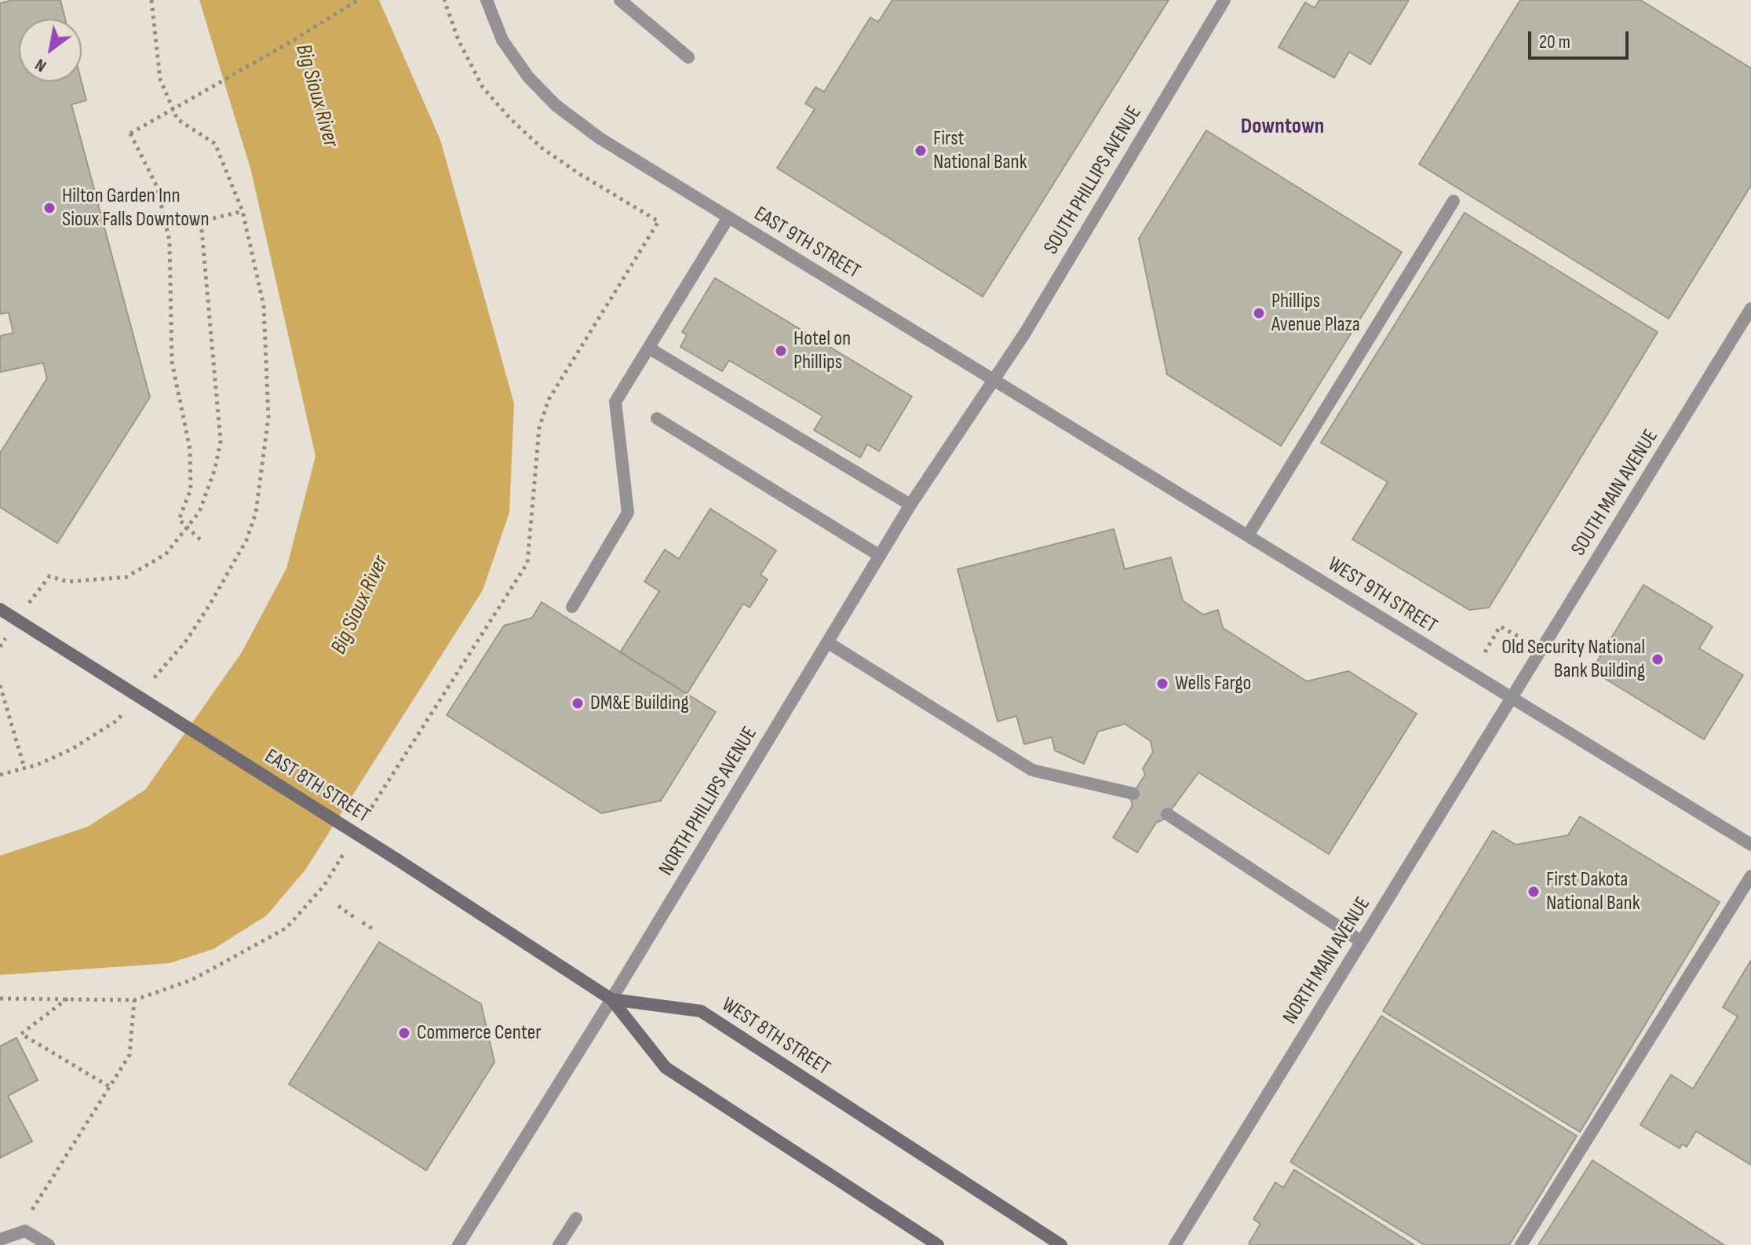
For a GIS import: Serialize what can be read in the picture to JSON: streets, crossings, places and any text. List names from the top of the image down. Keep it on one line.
{"streets":{"main road":["EAST 8TH STREET","WEST 8TH STREET"],"street":["SOUTH PHILLIPS AVENUE","EAST 9TH STREET","SOUTH MAIN AVENUE","WEST 9TH STREET","NORTH PHILLIPS AVENUE","NORTH MAIN AVENUE"]},"crossings":[["SOUTH PHILLIPS AVENUE","EAST 9TH STREET"],["SOUTH PHILLIPS AVENUE","WEST 9TH STREET"],["SOUTH PHILLIPS AVENUE","NORTH PHILLIPS AVENUE"],["EAST 9TH STREET","WEST 9TH STREET"],["EAST 9TH STREET","NORTH PHILLIPS AVENUE"],["SOUTH MAIN AVENUE","WEST 9TH STREET"],["SOUTH MAIN AVENUE","NORTH MAIN AVENUE"],["WEST 9TH STREET","NORTH PHILLIPS AVENUE"],["WEST 9TH STREET","NORTH MAIN AVENUE"],["EAST 8TH STREET","NORTH PHILLIPS AVENUE"],["EAST 8TH STREET","WEST 8TH STREET"],["NORTH PHILLIPS AVENUE","WEST 8TH STREET"]],"districts":["Downtown"],"water":["Big Sioux River"],"places":["First National Bank","Hilton Garden Inn Sioux Falls Downtown","Phillips Avenue Plaza","Hotel on Phillips","Old Security National Bank Building","Wells Fargo","DM&E Building","First Dakota National Bank","Commerce Center"],"scale_bar":"20 m","north":"bottom left"}
